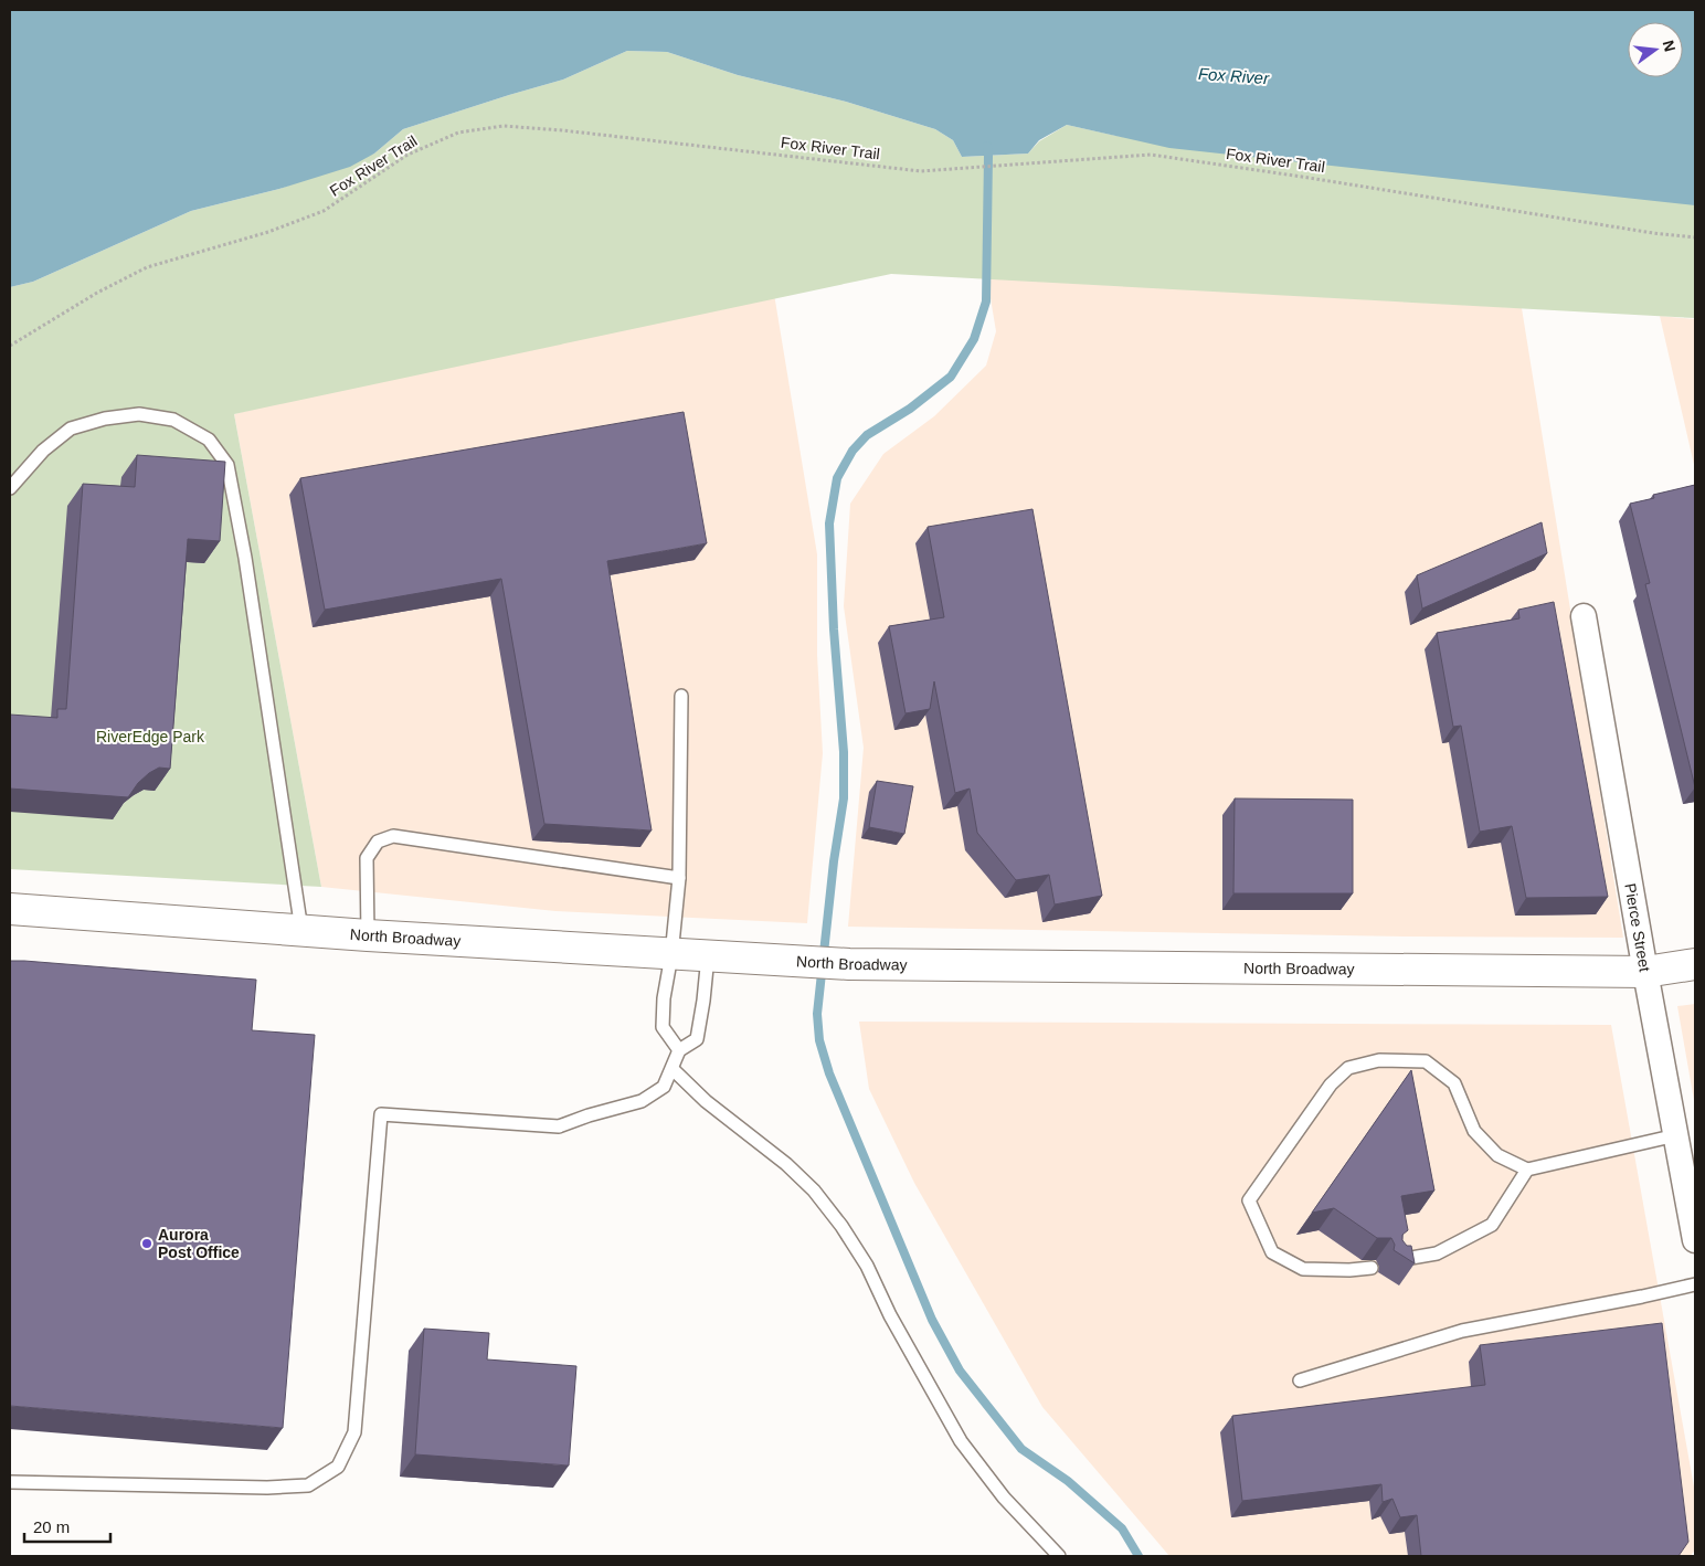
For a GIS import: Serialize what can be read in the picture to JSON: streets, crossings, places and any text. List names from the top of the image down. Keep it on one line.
{"streets":{"main road":["North Broadway"],"street":["Pierce Street"],"path":["Fox River Trail"]},"crossings":[["Pierce Street","North Broadway"]],"water":["Fox River"],"parks":["RiverEdge Park"],"places":["Aurora Post Office"],"scale_bar":"20 m","north":"right"}
